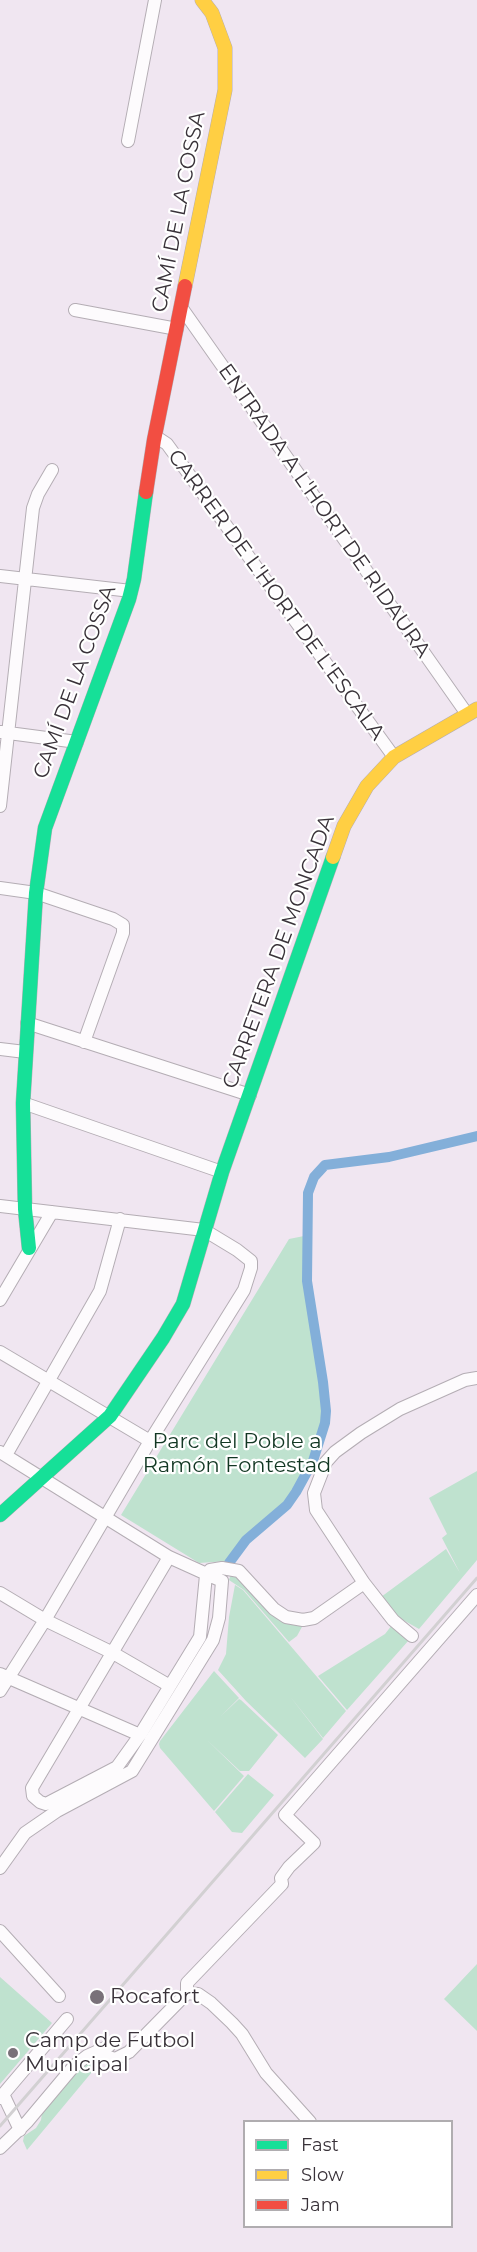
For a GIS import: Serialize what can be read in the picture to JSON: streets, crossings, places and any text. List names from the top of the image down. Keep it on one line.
{"streets":{"street":["CAMÍ DE LA COSSA","ENTRADA A L'HORT DE RIDAURA","CARRER DE L'HORT DE L'ESCALA","CARRETERA DE MONCADA"]},"crossings":[["CAMÍ DE LA COSSA","ENTRADA A L'HORT DE RIDAURA"],["CAMÍ DE LA COSSA","CARRER DE L'HORT DE L'ESCALA"],["ENTRADA A L'HORT DE RIDAURA","CARRETERA DE MONCADA"],["CARRER DE L'HORT DE L'ESCALA","CARRETERA DE MONCADA"]],"parks":["Parc del Poble a Ramón Fontestad"],"places":["Rocafort","Camp de Futbol Municipal"],"legend":["Fast","Slow","Jam"]}
